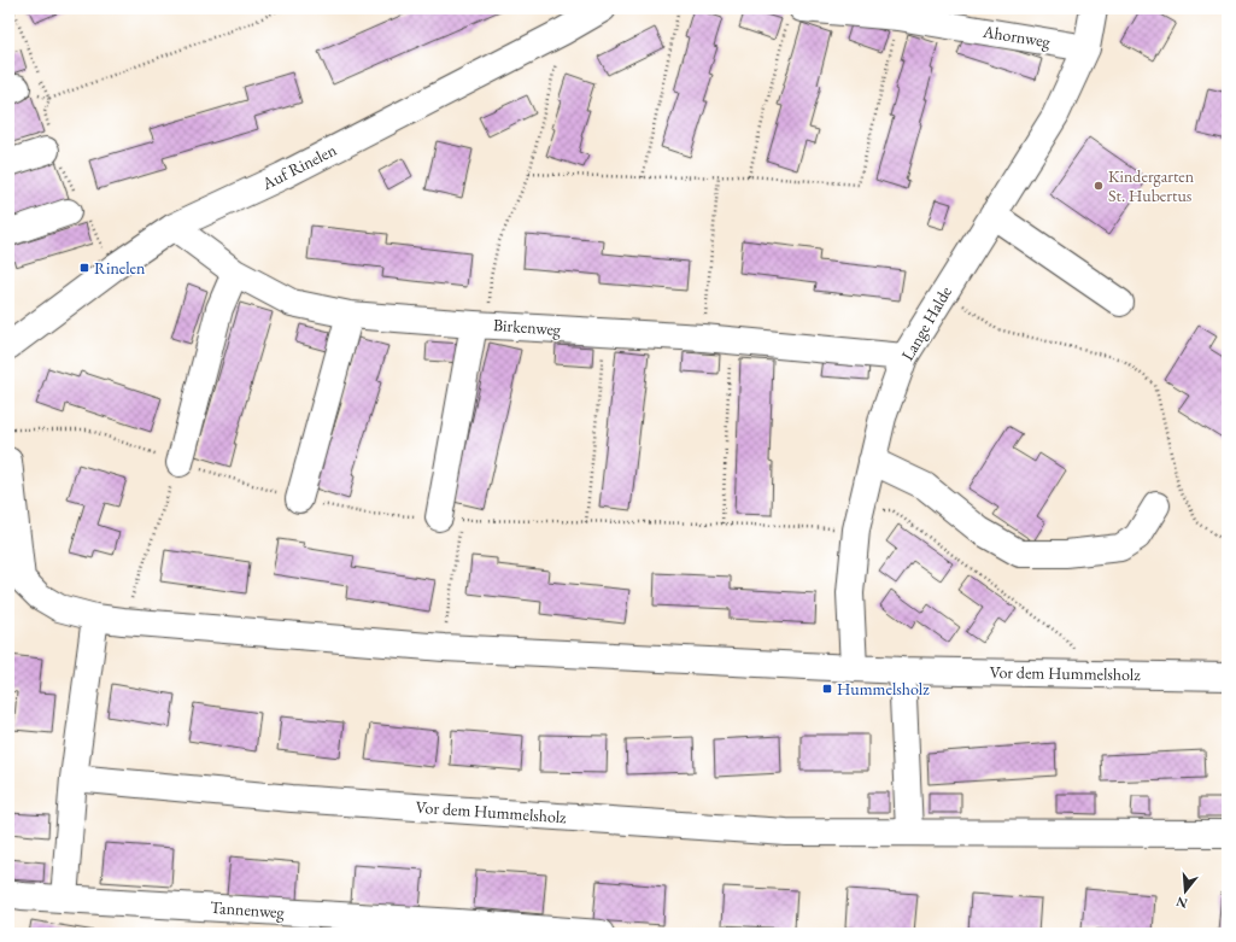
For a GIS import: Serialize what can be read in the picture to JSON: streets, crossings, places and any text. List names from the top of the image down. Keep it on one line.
{"streets":{"street":["Ahornweg","Auf Rinelen","Lange Halde","Birkenweg","Vor dem Hummelsholz","Tannenweg"]},"crossings":[["Ahornweg","Lange Halde"],["Auf Rinelen","Birkenweg"],["Lange Halde","Birkenweg"],["Lange Halde","Vor dem Hummelsholz"]],"places":{"other":["Kindergarten St. Hubertus"],"transit":["Rinelen","Hummelsholz"]},"north":"bottom"}
